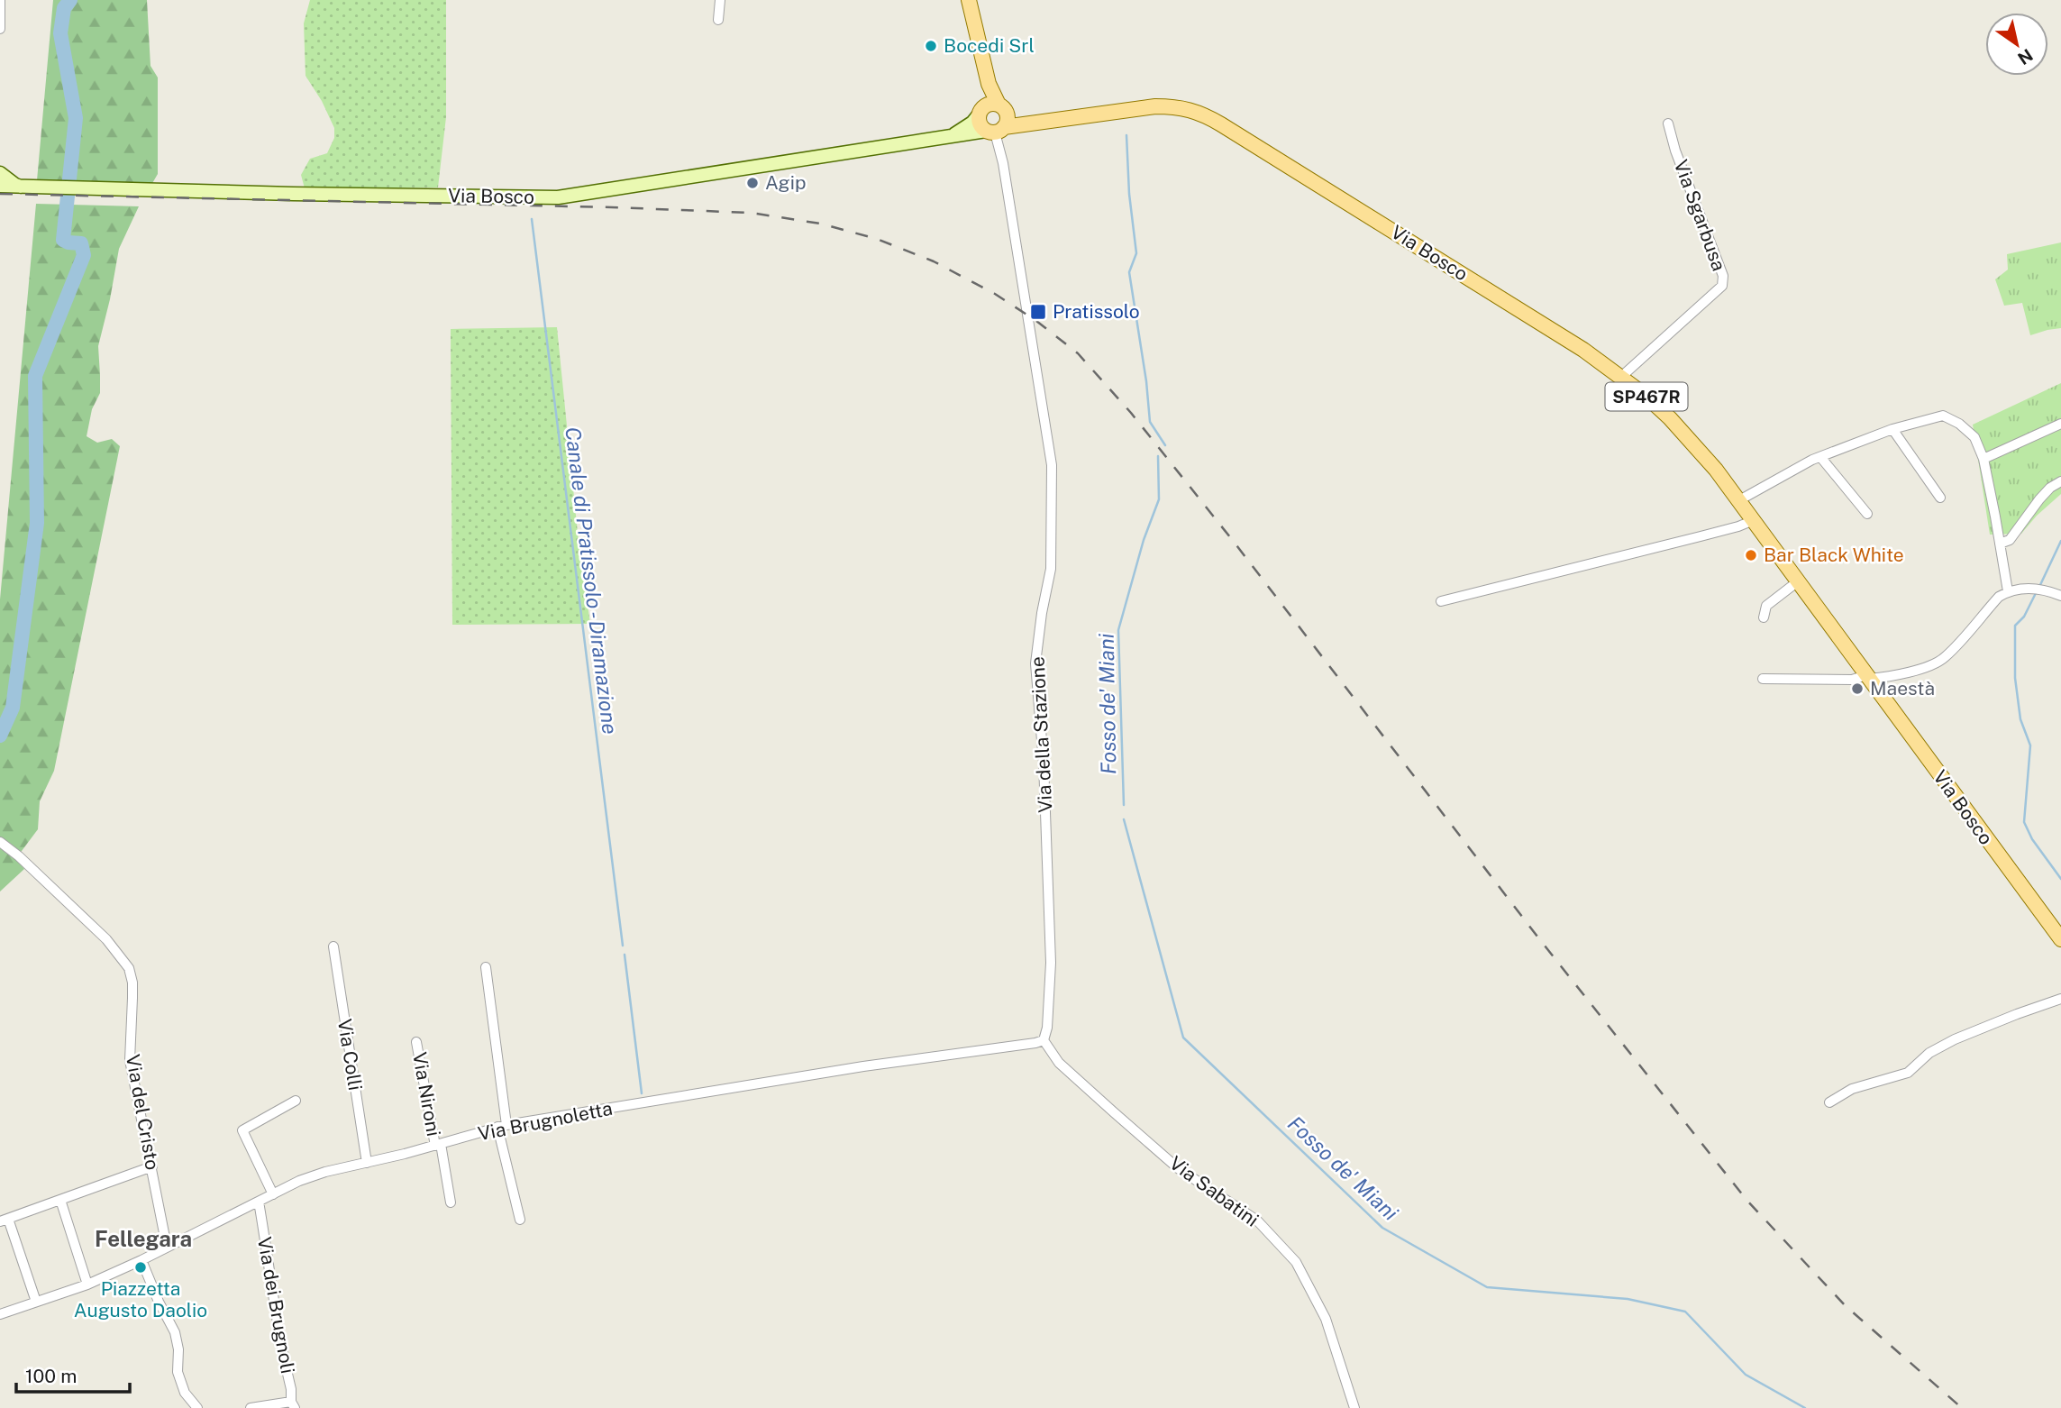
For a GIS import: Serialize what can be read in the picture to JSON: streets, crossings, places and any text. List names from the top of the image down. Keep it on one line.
{"streets":{"main road":["Via Bosco","SP467R"],"street":["Via Sgarbusa","Via della Stazione","Via Colli","Via Nironi","Via del Cristo","Via Brugnoletta","Via Sabatini","Via dei Brugnoli"]},"crossings":[["Via Bosco","Via Sgarbusa"],["Via Bosco","SP467R"],["Via Bosco","Via della Stazione"],["Via della Stazione","Via Brugnoletta"],["Via della Stazione","Via Sabatini"],["Via Colli","Via Brugnoletta"],["Via Nironi","Via Brugnoletta"],["Via del Cristo","Via Brugnoletta"],["Via Brugnoletta","Via Sabatini"],["Via Brugnoletta","Via dei Brugnoli"]],"districts":["Fellegara"],"water":["Canale di Pratissolo - Diramazione","Fosso de' Miani"],"places":{"other":["Bocedi Srl","Agip","Bar Black White","Maestà","Piazzetta Augusto Daolio"],"transit":["Pratissolo"]},"scale_bar":"100 m","north":"bottom right"}
